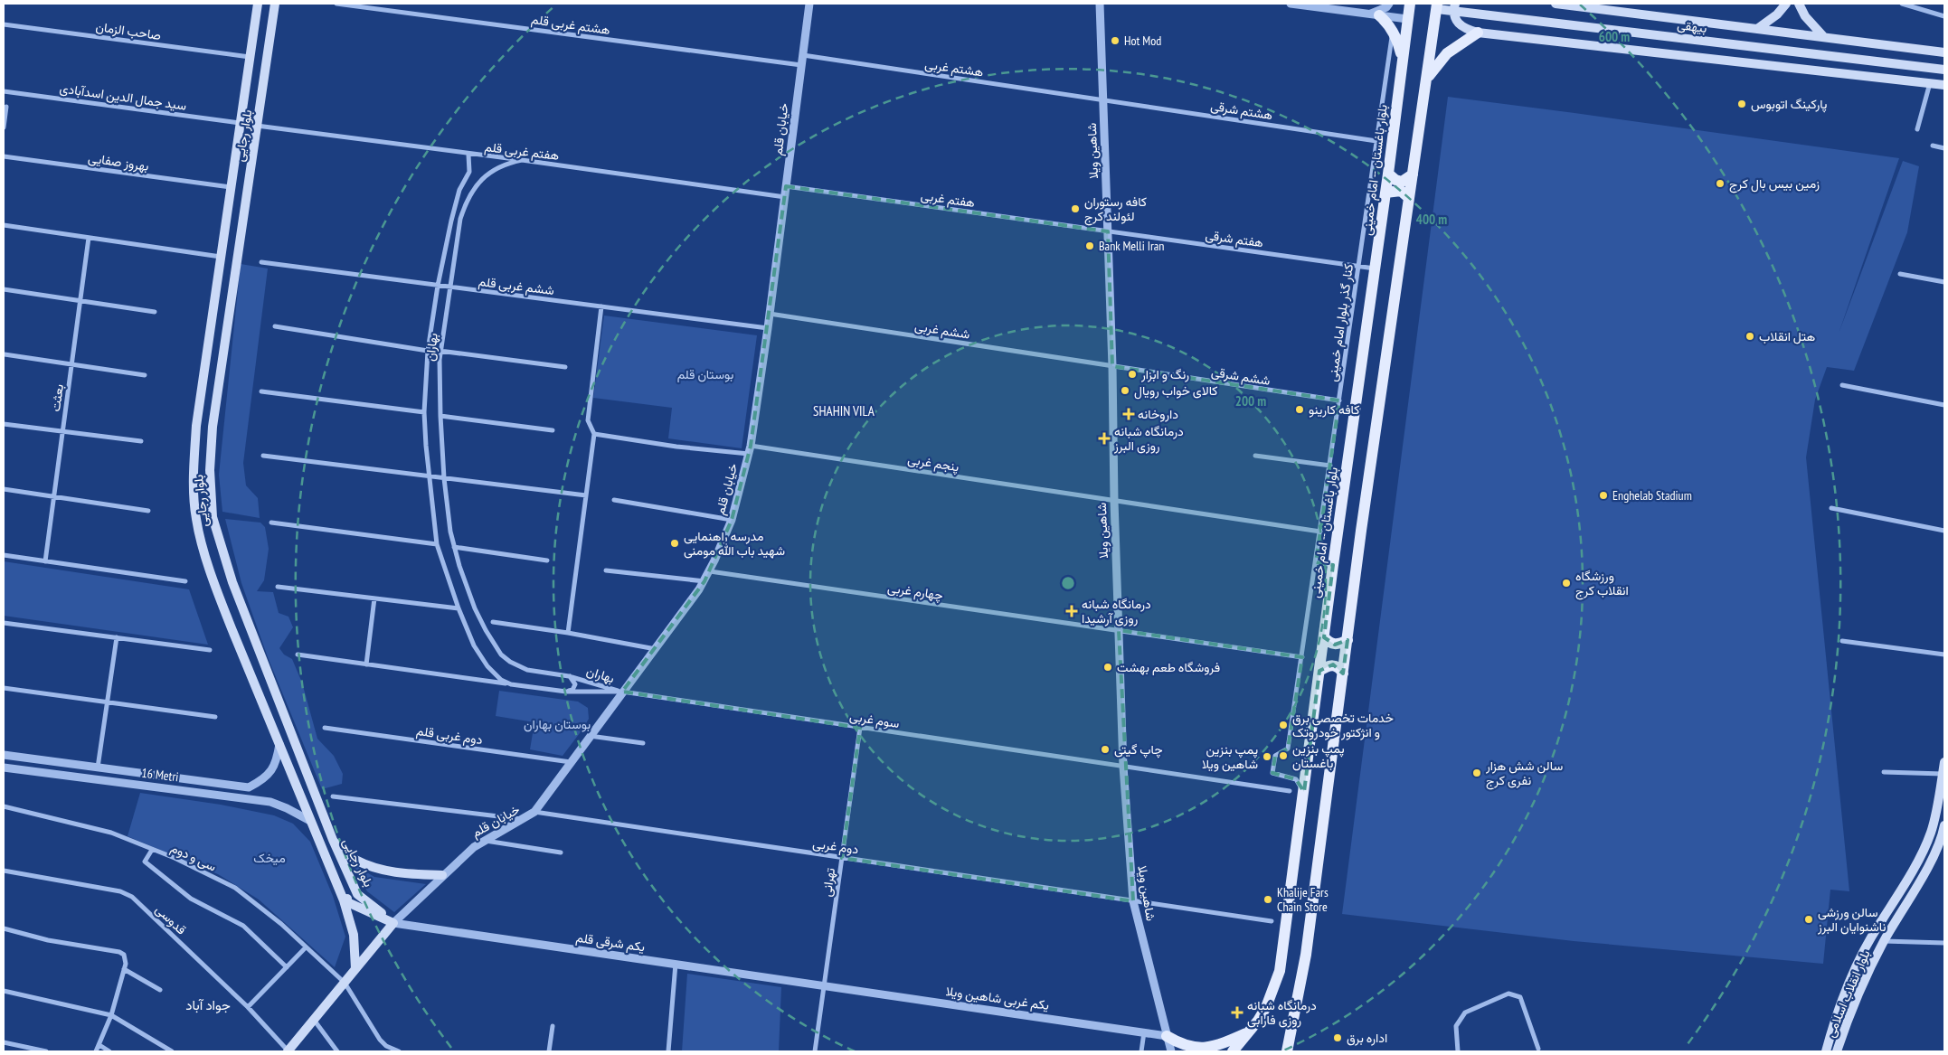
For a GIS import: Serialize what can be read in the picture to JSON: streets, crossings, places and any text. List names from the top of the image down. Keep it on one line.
{"streets":{"main road":["بیهقی","بلوار رجایی","بلوار باغستان -- امام خمینی","بلوار انقلاب اسلامی"],"street":["هشتم غربی قلم","صاحب الزمان","هشتم غربی","سید جمال الدین اسدآبادی","هشتم شرقی","خیابان قلم","هفتم غربی قلم","شاهین ویلا","بهروز صفایی","هفتم غربی","هفتم شرقی","ششم غربی قلم","کنار گذر بلوار امام خمینی","ششم غربی","بهاران","ششم شرقی","بعثت","پنجم غربی","چهارم غربی","سوم غربی","دوم غربی قلم","16 Metri","دوم غربی","سی و دوم","تهرانی","قدوسی","یکم شرقی قلم","یکم غربی شاهین ویلا"]},"crossings":[["هشتم غربی قلم","خیابان قلم"],["صاحب الزمان","بلوار رجایی"],["هشتم غربی","هشتم شرقی"],["هشتم غربی","خیابان قلم"],["هشتم غربی","شاهین ویلا"],["سید جمال الدین اسدآبادی","بلوار رجایی"],["هشتم شرقی","شاهین ویلا"],["هشتم شرقی","کنار گذر بلوار امام خمینی"],["خیابان قلم","بلوار رجایی"],["خیابان قلم","هفتم غربی قلم"],["خیابان قلم","هفتم غربی"],["خیابان قلم","ششم غربی قلم"],["خیابان قلم","ششم غربی"],["خیابان قلم","بهاران"],["خیابان قلم","پنجم غربی"],["خیابان قلم","چهارم غربی"],["خیابان قلم","سوم غربی"],["خیابان قلم","دوم غربی قلم"],["خیابان قلم","دوم غربی"],["خیابان قلم","یکم شرقی قلم"],["بلوار رجایی","هفتم غربی قلم"],["بلوار رجایی","بهروز صفایی"],["بلوار رجایی","16 Metri"],["بلوار رجایی","یکم شرقی قلم"],["هفتم غربی قلم","بهاران"],["شاهین ویلا","هفتم غربی"],["شاهین ویلا","هفتم شرقی"],["شاهین ویلا","ششم غربی"],["شاهین ویلا","ششم شرقی"],["شاهین ویلا","پنجم غربی"],["شاهین ویلا","چهارم غربی"],["شاهین ویلا","سوم غربی"],["شاهین ویلا","دوم غربی"],["شاهین ویلا","یکم غربی شاهین ویلا"],["بلوار باغستان -- امام خمینی","هفتم شرقی"],["بلوار باغستان -- امام خمینی","کنار گذر بلوار امام خمینی"],["هفتم غربی","هفتم شرقی"],["هفتم شرقی","کنار گذر بلوار امام خمینی"],["ششم غربی قلم","بهاران"],["کنار گذر بلوار امام خمینی","ششم شرقی"],["کنار گذر بلوار امام خمینی","پنجم غربی"],["کنار گذر بلوار امام خمینی","چهارم غربی"],["ششم غربی","ششم شرقی"],["بهاران","سوم غربی"],["سوم غربی","تهرانی"],["دوم غربی","تهرانی"],["تهرانی","یکم شرقی قلم"],["تهرانی","یکم غربی شاهین ویلا"],["یکم شرقی قلم","یکم غربی شاهین ویلا"]],"districts":["SHAHIN VILA","جواد آباد"],"parks":["بوستان قلم","بوستان بهاران","میخک"],"places":{"other":["Hot Mod","پارکینگ اتوبوس","زمین بیس بال کرج","کافه رستوران لئولند کرج","Bank Melli Iran","هتل انقلاب","رنگ و ابزار","کالای خواب رویال","کافه کارینو","Enghelab Stadium","مدرسه راهنمایی شهید باب الله مومنی","ورزشگاه انقلاب کرج","فروشگاه طعم بهشت","خدمات تخصصی برق و انژکتور خودروتک","چاپ گیتی","پمپ بنزین باغستان","پمپ بنزین شاهین ویلا","سالن شش هزار نفری کرج","Khalije Fars Chain Store","سالن ورزشی ناشنوایان البرز","اداره برق"],"health":["داروخانه","درمانگاه شبانه روزی البرز","درمانگاه شبانه روزی آرشیدا","درمانگاه شبانه روزی فارابی"]},"rings":["600 m","400 m","200 m"]}
